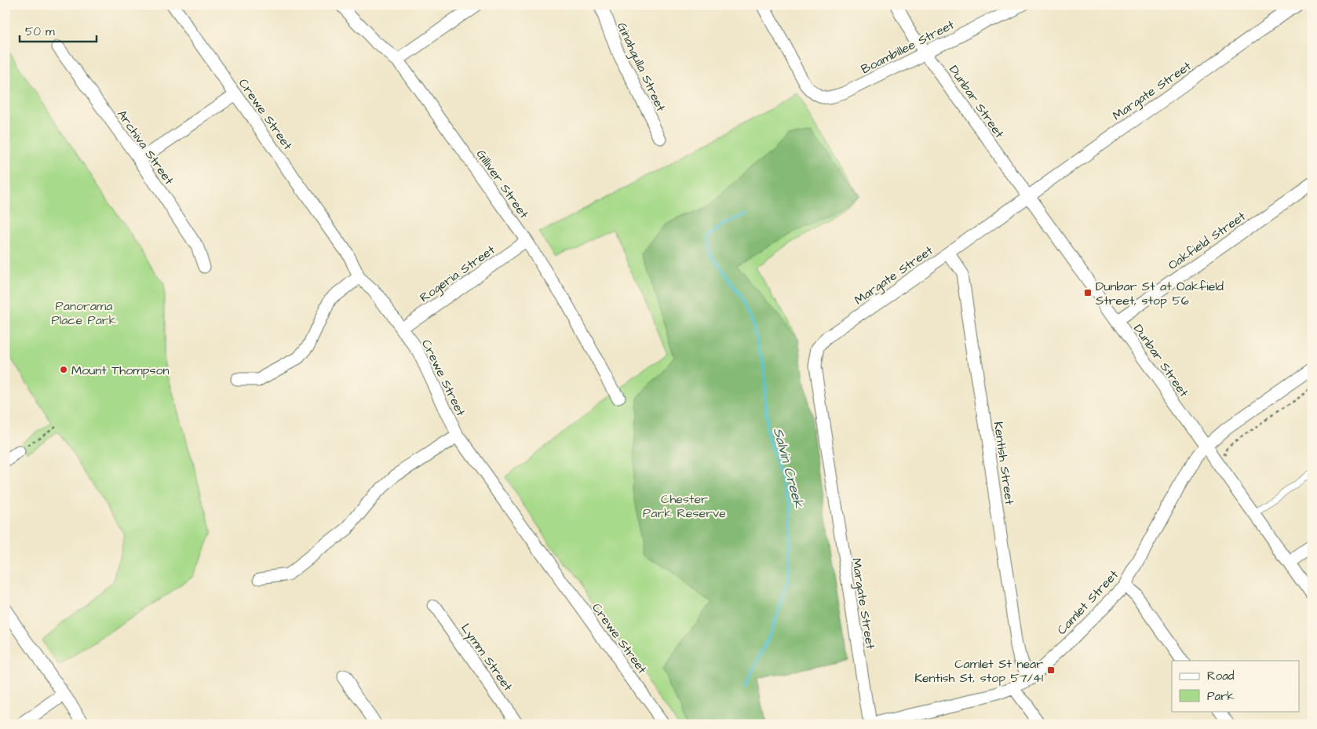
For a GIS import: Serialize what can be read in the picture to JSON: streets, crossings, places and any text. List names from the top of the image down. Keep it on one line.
{"streets":{"street":["Boambillee Street","Ginahgulla Street","Margate Street","Dunbar Street","Crewe Street","Archiva Street","Gilliver Street","Oakfield Street","Rogeria Street","Kentish Street","Camlet Street","Lymm Street"]},"crossings":[["Boambillee Street","Dunbar Street"],["Margate Street","Dunbar Street"],["Margate Street","Kentish Street"],["Margate Street","Camlet Street"],["Dunbar Street","Oakfield Street"],["Dunbar Street","Camlet Street"],["Crewe Street","Rogeria Street"],["Gilliver Street","Rogeria Street"],["Kentish Street","Camlet Street"]],"water":["Salvin Creek"],"parks":["Panorama Place Park","Chester Park Reserve"],"places":{"transit":["Dunbar St at Oakfield Street, stop 56","Camlet St near Kentish St, stop 57/41"],"other":["Mount Thompson"]},"legend":["Road","Park"],"scale_bar":"50 m"}
